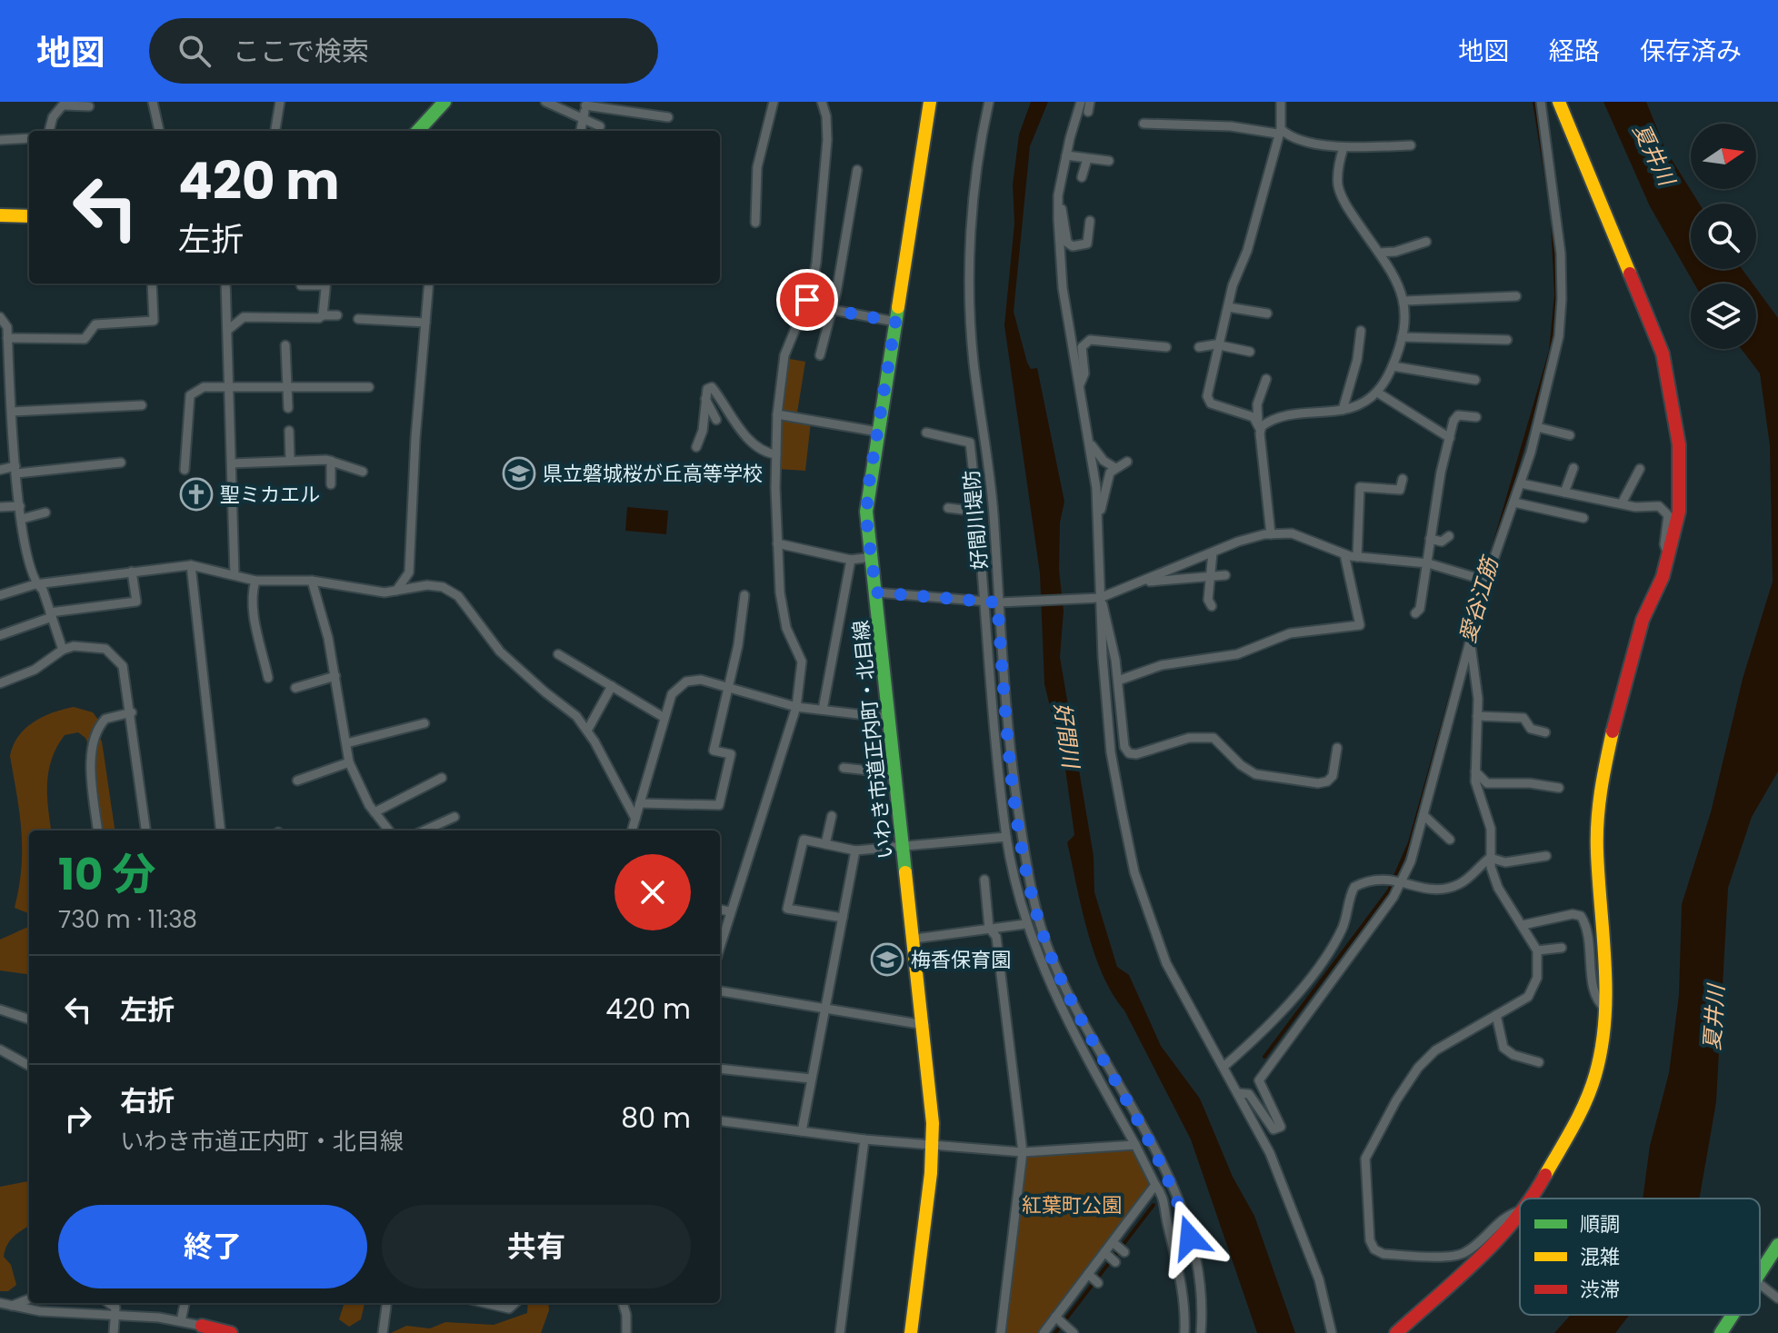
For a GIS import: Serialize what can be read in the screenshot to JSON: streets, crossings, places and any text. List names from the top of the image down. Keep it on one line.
{"streets":{"main road":["いわき市道正内町・北目線"],"street":["好間川堤防"]},"water":["夏井川","愛谷江筋","好間川"],"parks":["紅葉町公園"],"places":{"school or university":["県立磐城桜が丘高等学校","梅香保育園"],"church":["聖ミカエル"]},"legend":["順調","混雑","渋滞"],"north":"right","page":{"header":"地図","search":"ここで検索","nav":["地図","経路","保存済み"],"turn":["420 m","左折"],"heading":["10 分","730 m · 11:38"],"list":[{"name":"左折","value":"420 m"},{"name":"右折","note":"いわき市道正内町・北目線","value":"80 m"}],"buttons":["終了","共有"]}}
